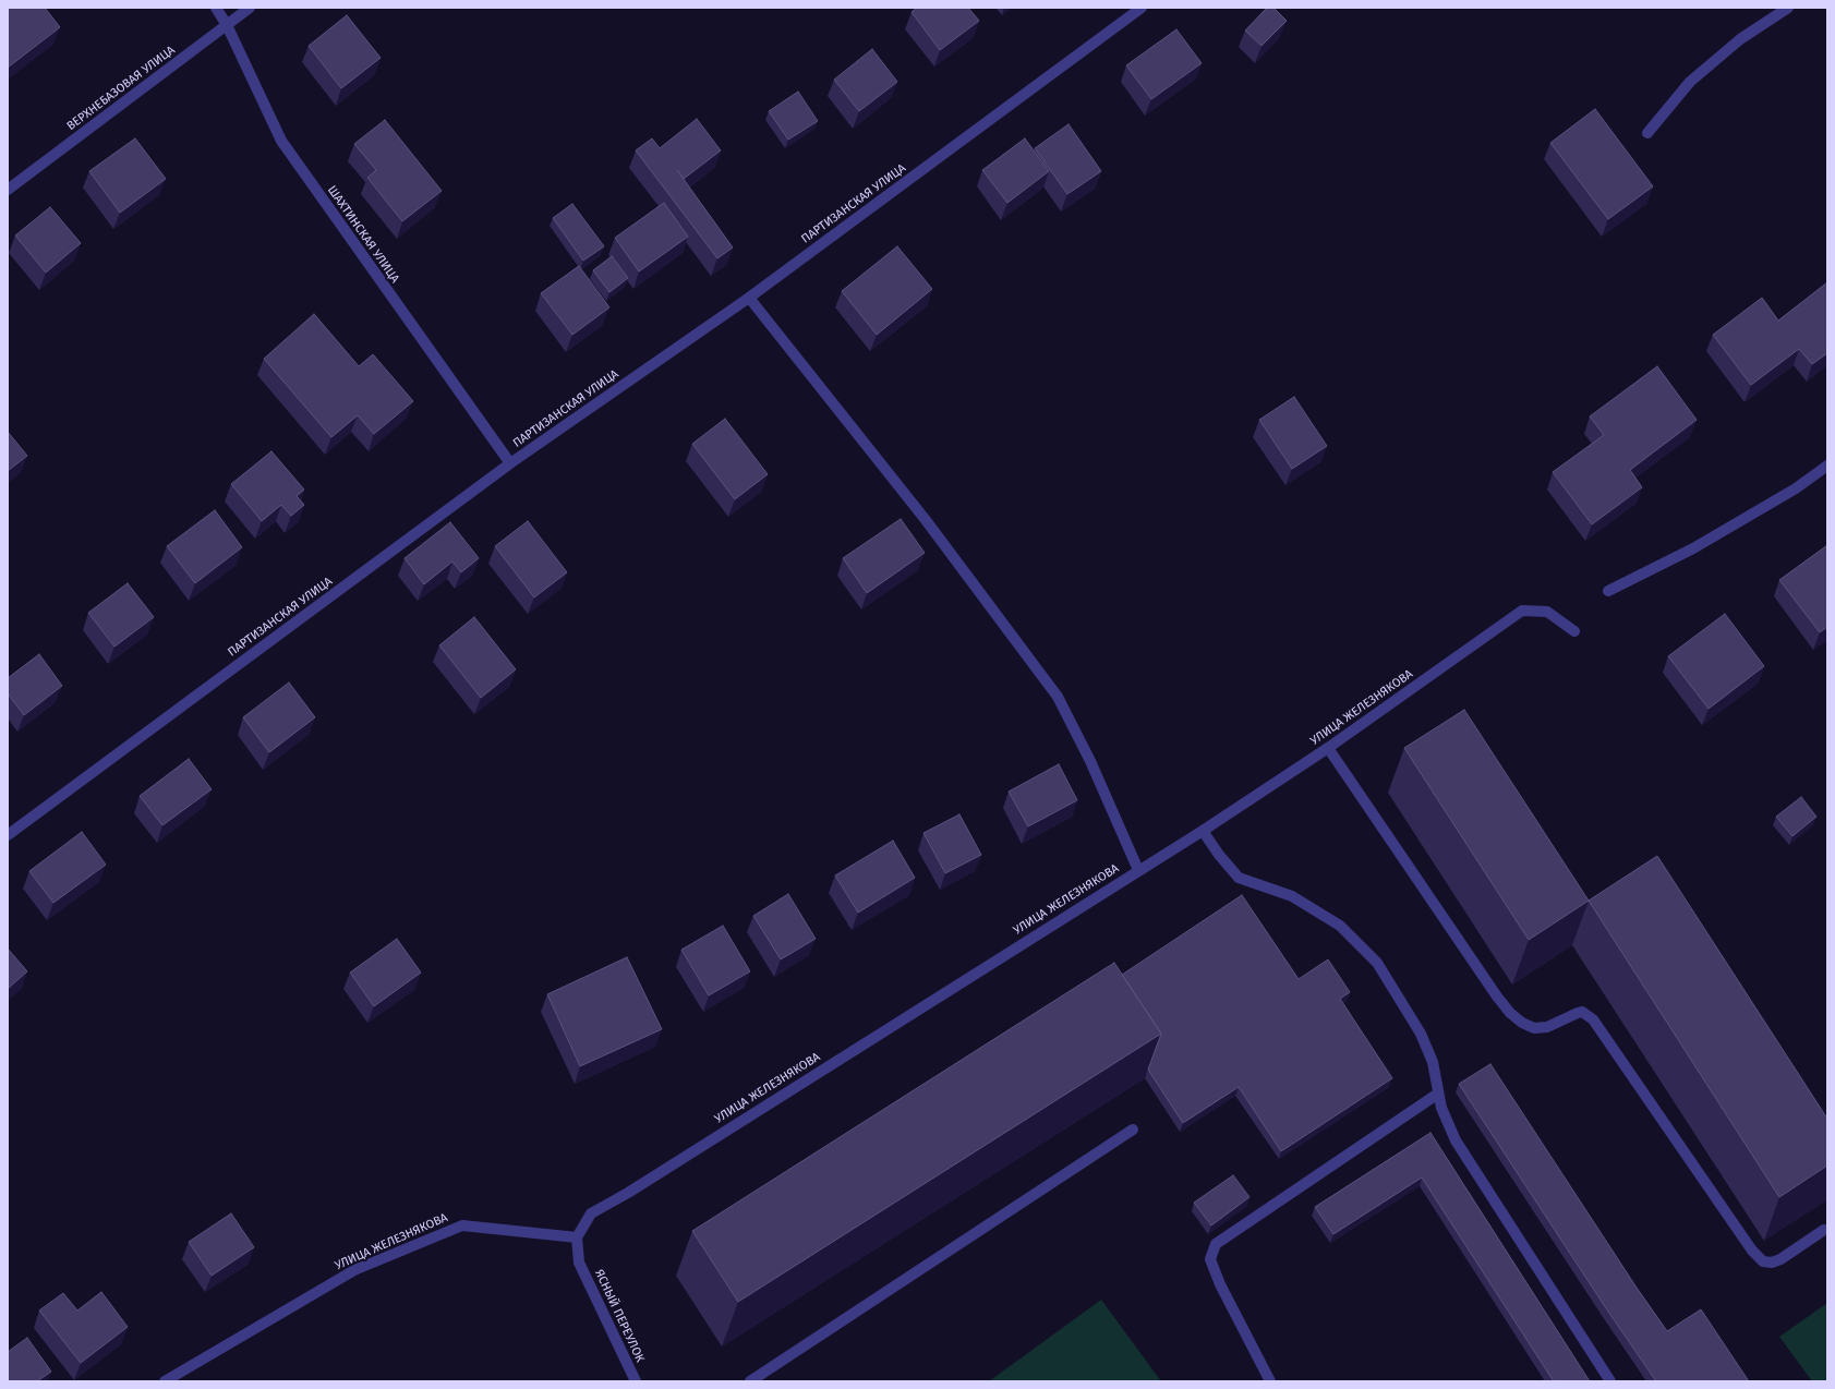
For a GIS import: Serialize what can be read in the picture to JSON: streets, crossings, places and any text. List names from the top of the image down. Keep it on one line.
{"streets":{"street":["ВЕРХНЕБАЗОВАЯ УЛИЦА","ПАРТИЗАНСКАЯ УЛИЦА","ШАХТИНСКАЯ УЛИЦА","УЛИЦА ЖЕЛЕЗНЯКОВА","ЯСНЫЙ ПЕРЕУЛОК"]},"crossings":[["ВЕРХНЕБАЗОВАЯ УЛИЦА","ШАХТИНСКАЯ УЛИЦА"],["ПАРТИЗАНСКАЯ УЛИЦА","ШАХТИНСКАЯ УЛИЦА"],["УЛИЦА ЖЕЛЕЗНЯКОВА","ЯСНЫЙ ПЕРЕУЛОК"]]}
